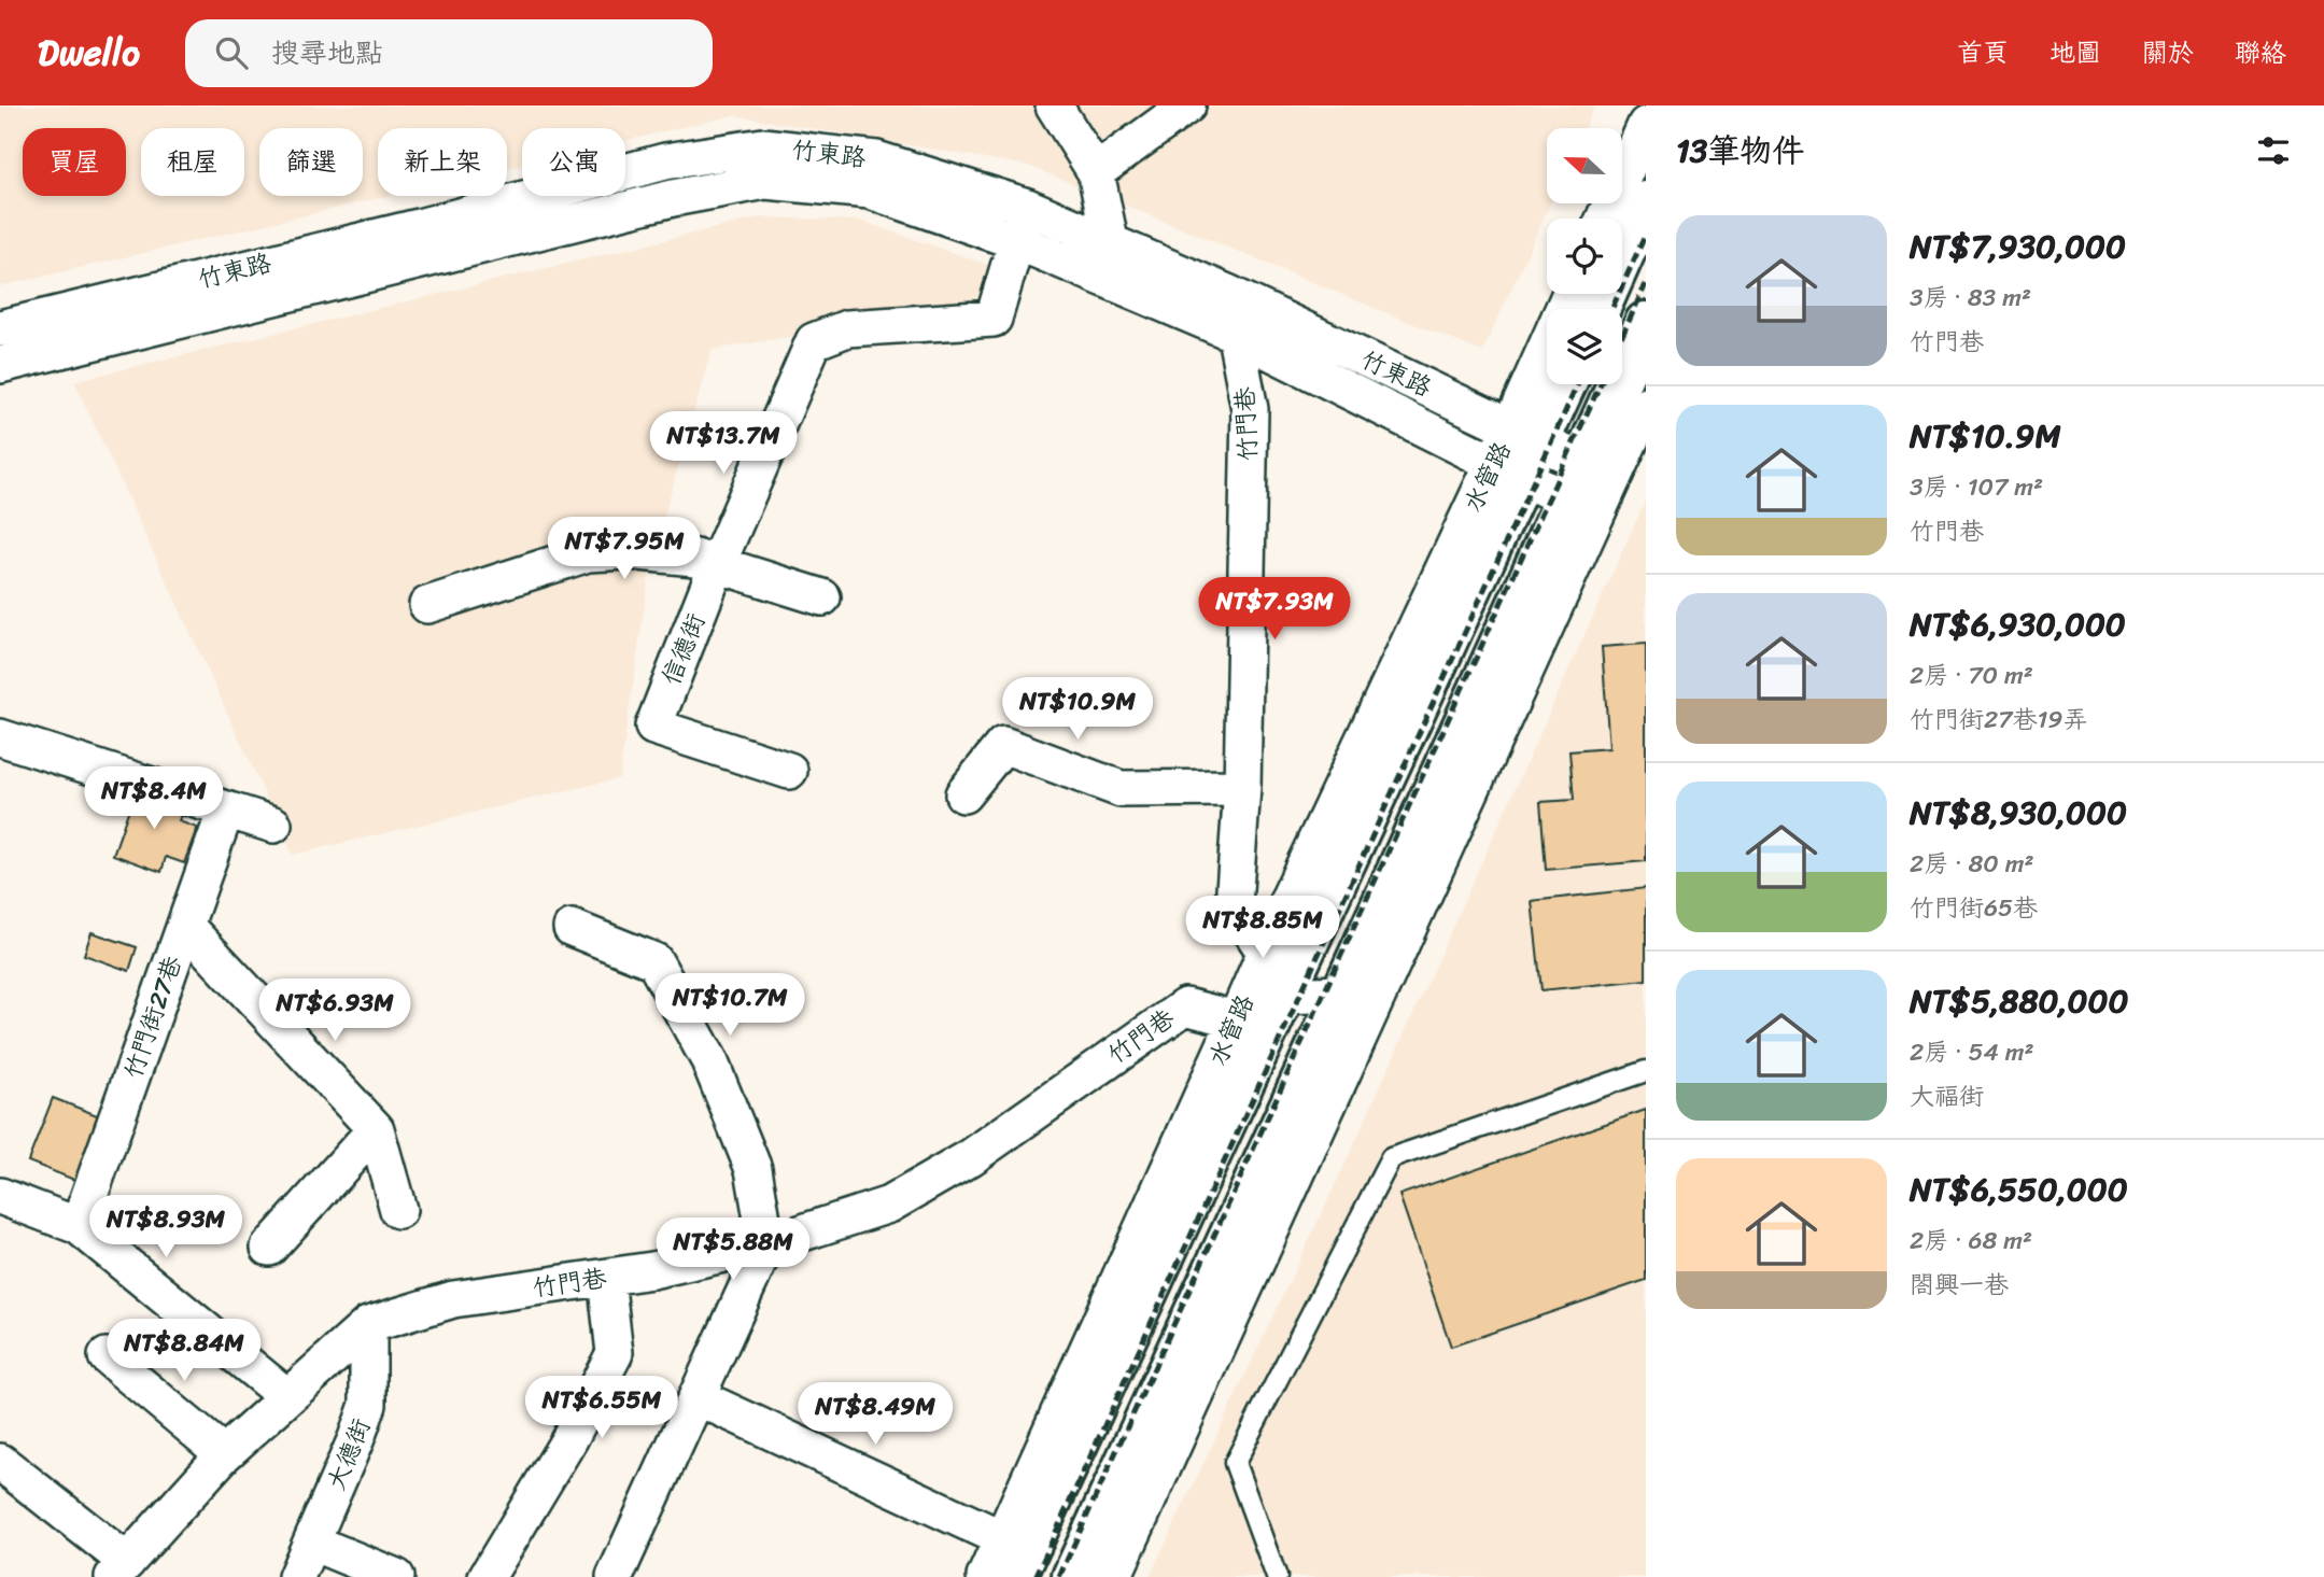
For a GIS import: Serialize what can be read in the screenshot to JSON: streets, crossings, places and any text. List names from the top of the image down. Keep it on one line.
{"streets":{"street":["竹東路","竹門巷","水管路","信德街","竹門街27巷","大德街"]},"crossings":[["竹東路","竹門巷"],["竹東路","水管路"],["竹東路","信德街"],["竹門巷","水管路"],["竹門巷","大德街"]],"north":"left","page":{"header":"Dwello","search":"搜尋地點","nav":["首頁","地圖","關於","聯絡"],"heading":"13筆物件","chip":["買屋","租屋","篩選","新上架","公寓"],"list":[{"name":"NT$7,930,000","note":"3房 · 83 m² · 竹門巷"},{"name":"NT$10.9M","note":"3房 · 107 m² · 竹門巷"},{"name":"NT$6,930,000","note":"2房 · 70 m² · 竹門街27巷19弄"},{"name":"NT$8,930,000","note":"2房 · 80 m² · 竹門街65巷"},{"name":"NT$5,880,000","note":"2房 · 54 m² · 大福街"},{"name":"NT$6,550,000","note":"2房 · 68 m² · 閤興一巷"}],"price":["NT$13.7M","NT$7.95M","NT$7.93M","NT$10.9M","NT$8.4M","NT$8.85M","NT$10.7M","NT$6.93M","NT$8.93M","NT$5.88M","NT$8.84M","NT$6.55M","NT$8.49M"]}}
